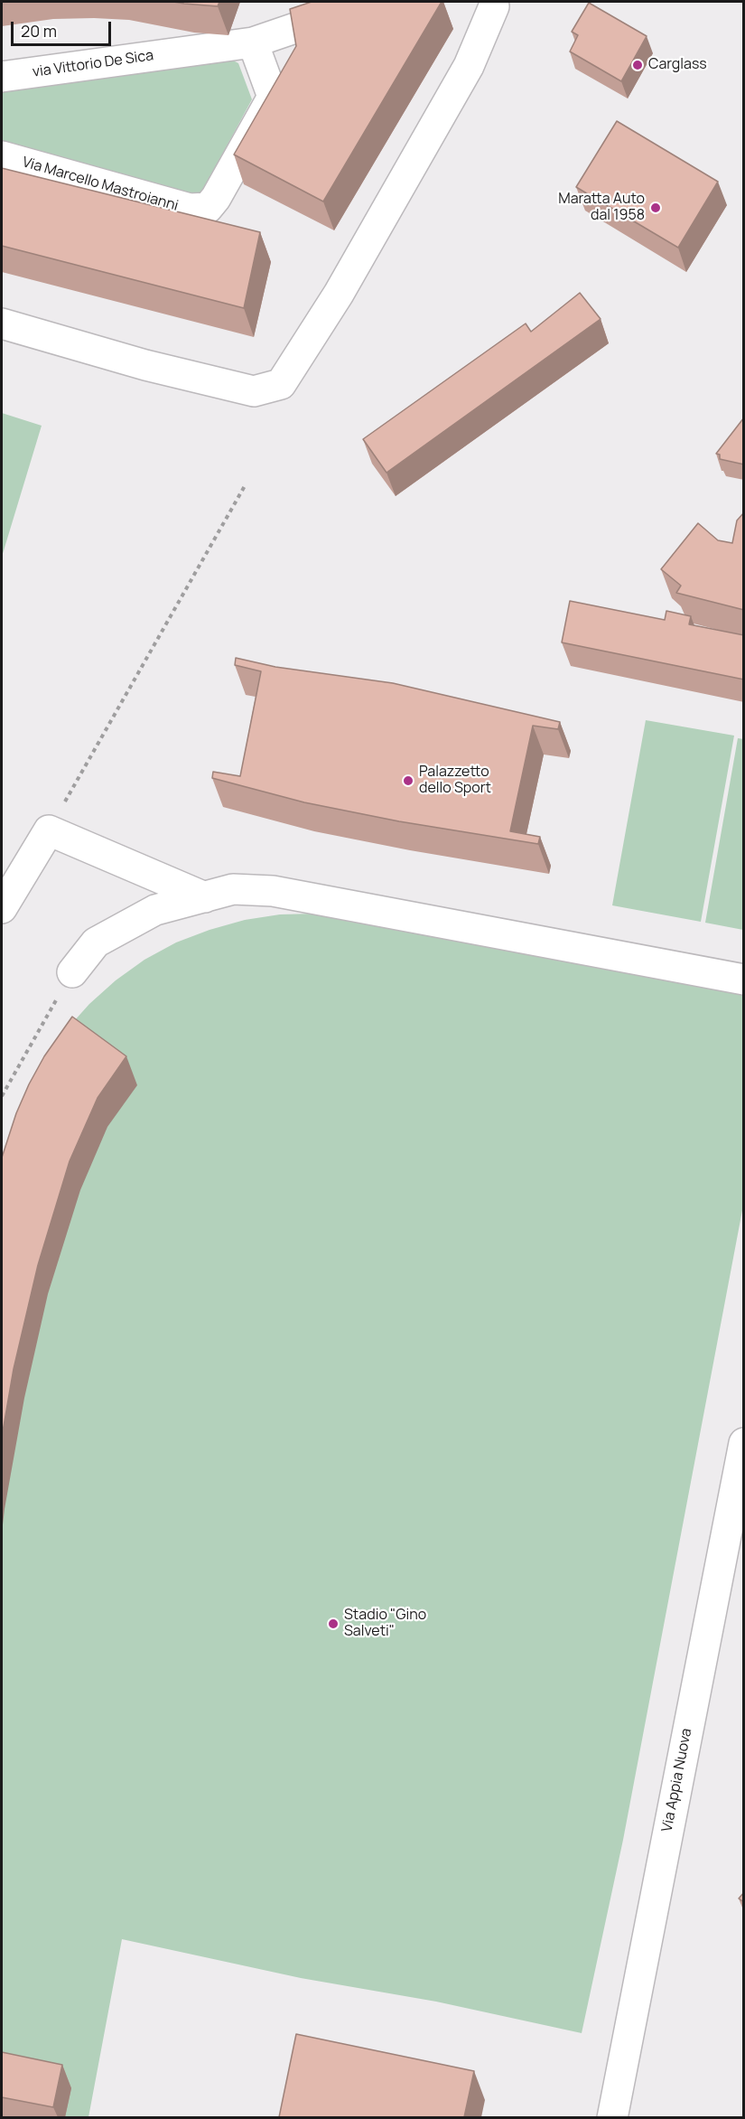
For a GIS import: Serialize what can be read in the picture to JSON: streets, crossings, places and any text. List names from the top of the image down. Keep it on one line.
{"streets":{"street":["via Vittorio De Sica","Via Marcello Mastroianni","Via Appia Nuova"]},"crossings":[["via Vittorio De Sica","Via Marcello Mastroianni"]],"places":["Carglass","Maratta Auto dal 1958","Palazzetto dello Sport","Stadio \"Gino Salveti\""],"scale_bar":"20 m"}
